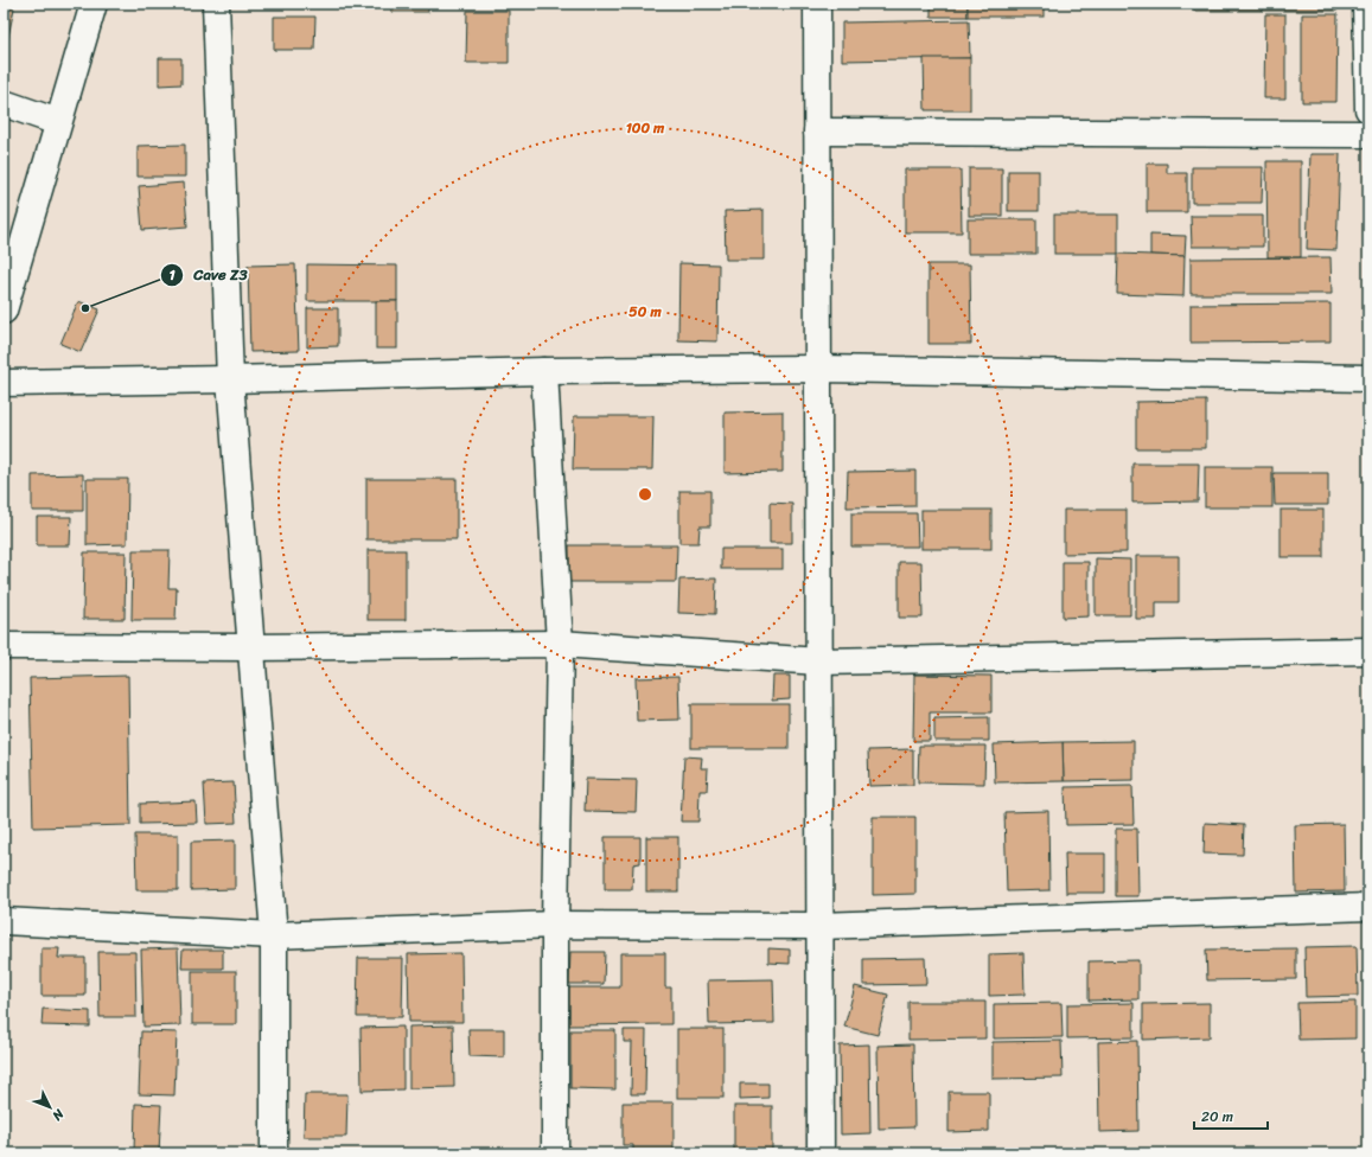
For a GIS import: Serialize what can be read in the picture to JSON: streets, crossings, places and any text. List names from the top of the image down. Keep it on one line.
{"places":["Cave Z3"],"scale_bar":"20 m","north":"bottom right","rings":["100 m","50 m"]}
